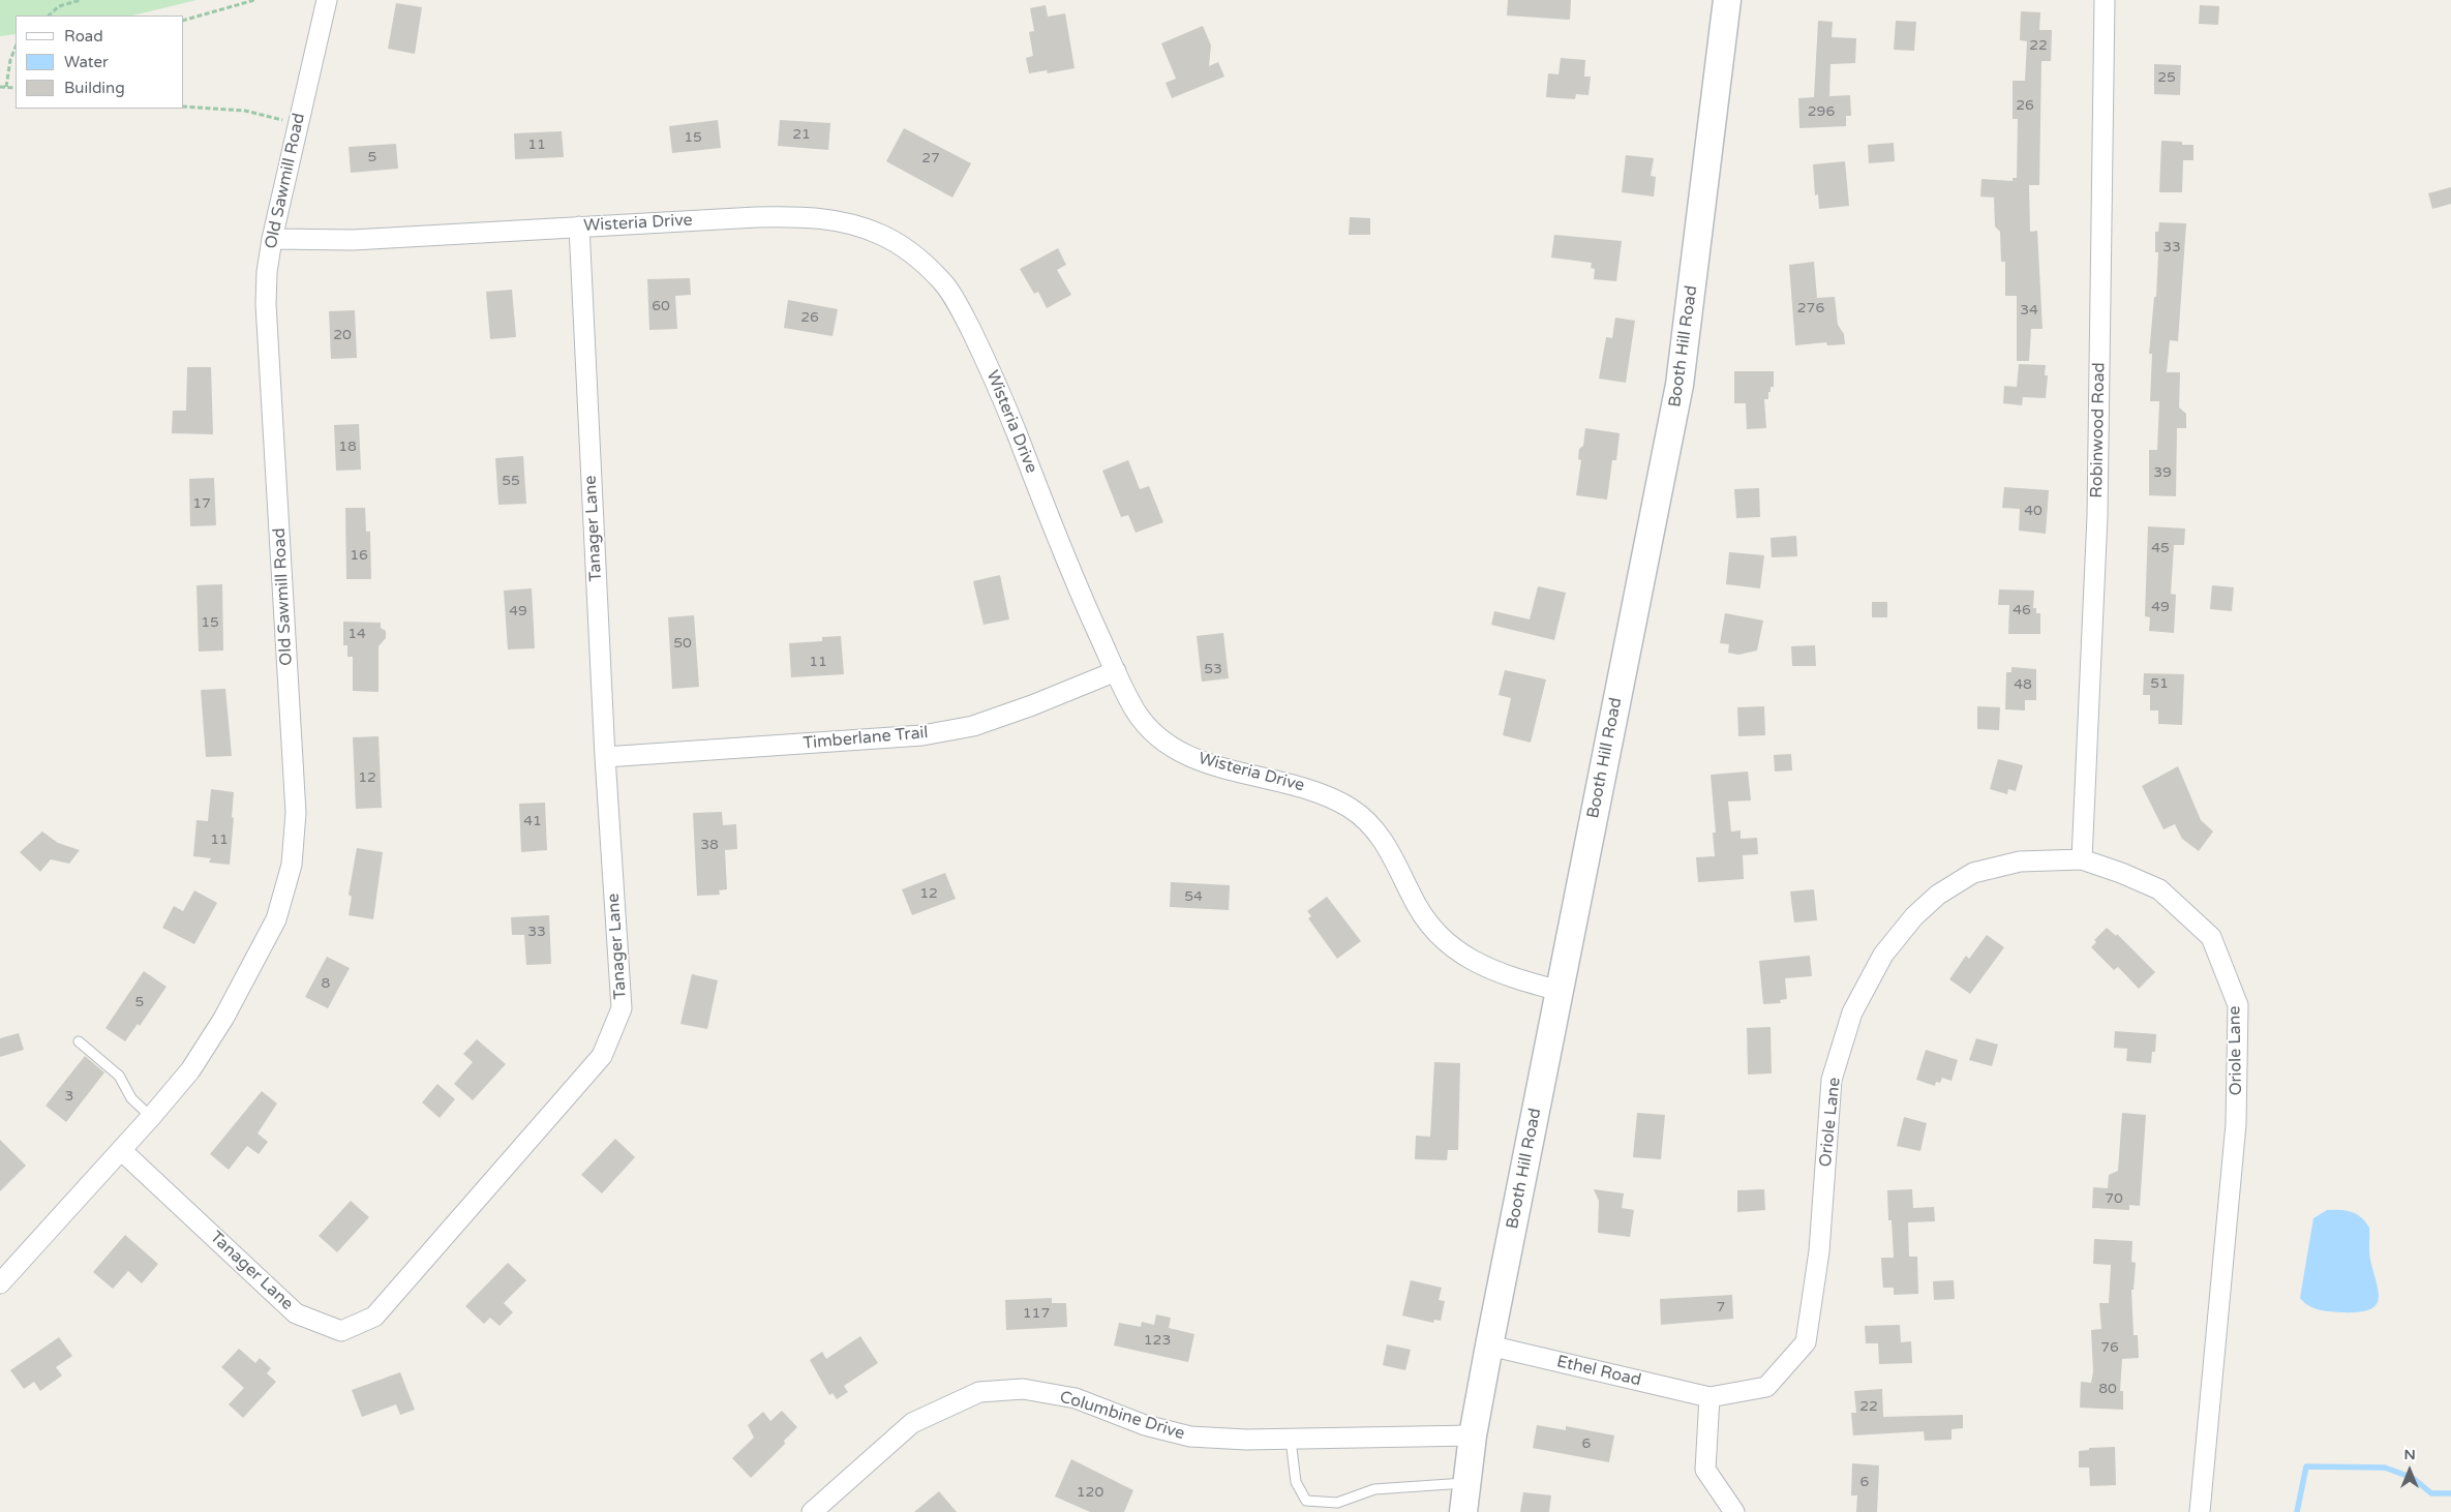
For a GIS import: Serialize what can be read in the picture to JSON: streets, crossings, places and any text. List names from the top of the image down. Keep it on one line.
{"streets":{"street":["Old Sawmill Road","Wisteria Drive","Booth Hill Road","Robinwood Road","Tanager Lane","Timberlane Trail","Oriole Lane","Ethel Road","Columbine Drive"]},"crossings":[["Old Sawmill Road","Wisteria Drive"],["Old Sawmill Road","Tanager Lane"],["Wisteria Drive","Booth Hill Road"],["Wisteria Drive","Tanager Lane"],["Wisteria Drive","Timberlane Trail"],["Booth Hill Road","Ethel Road"],["Booth Hill Road","Columbine Drive"],["Robinwood Road","Oriole Lane"],["Tanager Lane","Timberlane Trail"],["Oriole Lane","Ethel Road"]],"house_numbers":["22","25","26","296","21","15","11","5","27","33","60","276","34","26","20","18","39","55","17","40","45","16","49","46","49","15","14","50","11","53","51","48","12","41","11","38","12","54","33","8","5","3","70","7","117","123","76","80","22","6","6","120"],"legend":["Road","Water","Building"],"north":"top"}
